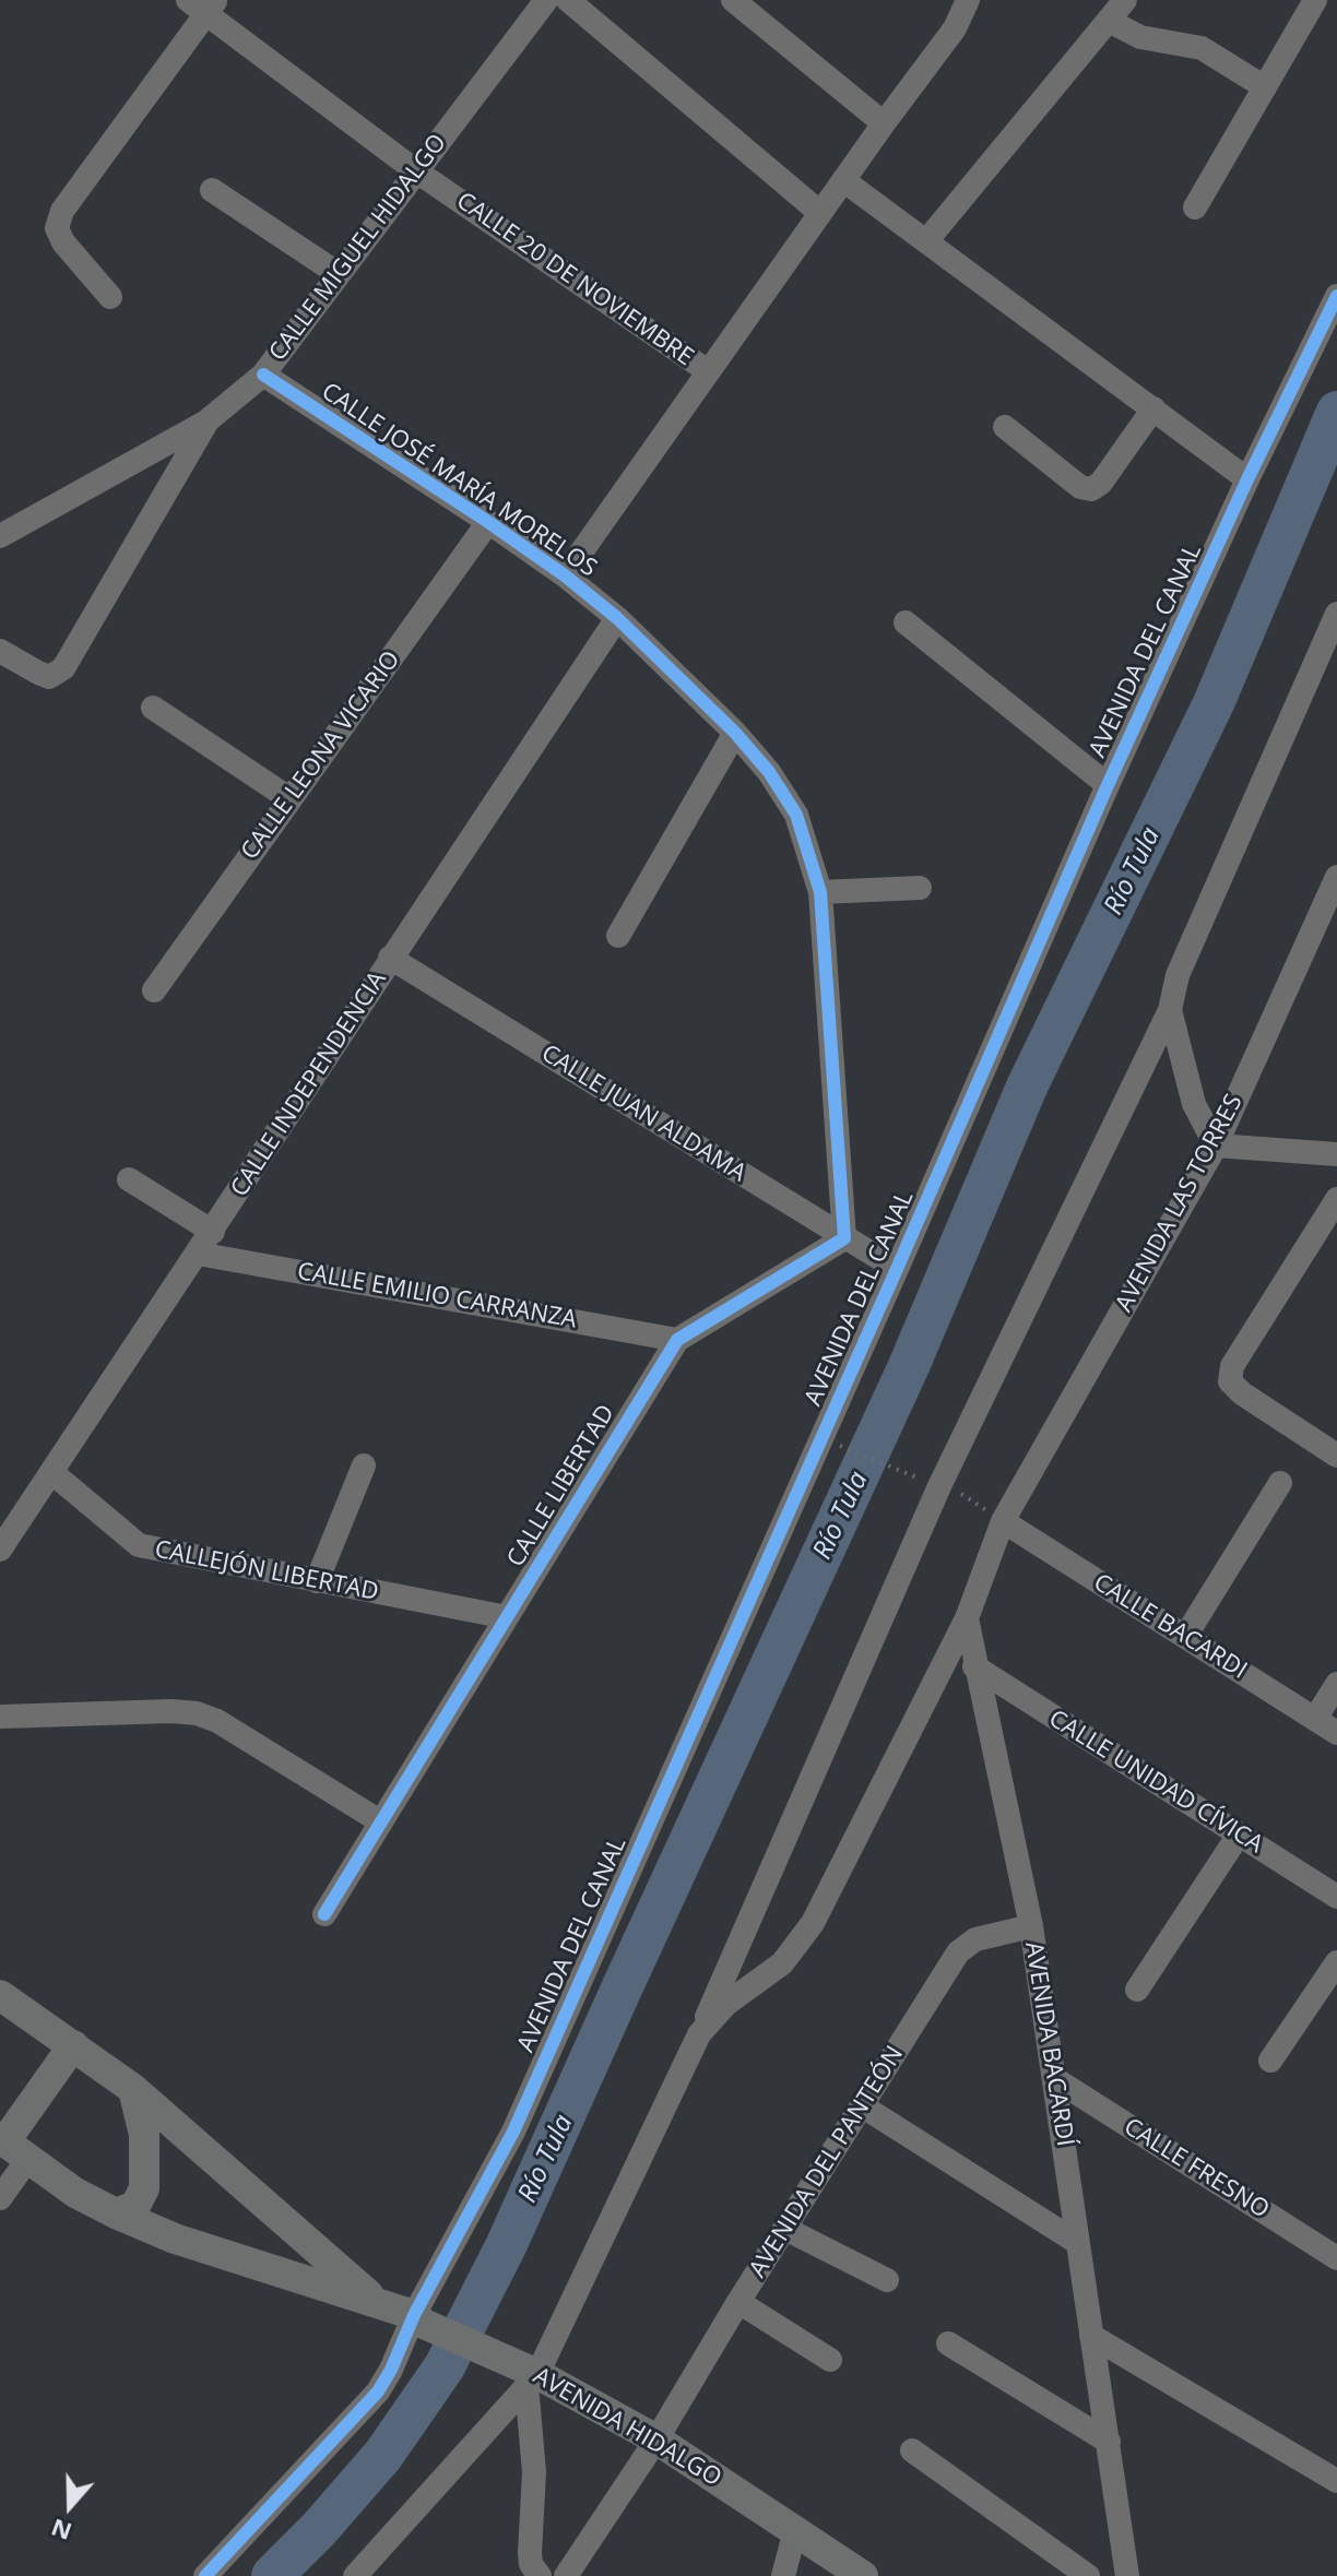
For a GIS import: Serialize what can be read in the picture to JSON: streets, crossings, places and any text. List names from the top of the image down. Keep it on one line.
{"streets":{"main road":["AVENIDA HIDALGO"],"street":["CALLE MIGUEL HIDALGO","CALLE 20 DE NOVIEMBRE","CALLE JOSÉ MARÍA MORELOS","AVENIDA DEL CANAL","CALLE LEONA VICARIO","CALLE INDEPENDENCIA","CALLE JUAN ALDAMA","AVENIDA LAS TORRES","CALLE EMILIO CARRANZA","CALLE LIBERTAD","CALLEJÓN LIBERTAD","CALLE BACARDI","CALLE UNIDAD CÍVICA","AVENIDA BACARDÍ","AVENIDA DEL PANTEÓN","CALLE FRESNO"]},"crossings":[["CALLE MIGUEL HIDALGO","CALLE 20 DE NOVIEMBRE"],["CALLE MIGUEL HIDALGO","CALLE JOSÉ MARÍA MORELOS"],["CALLE JOSÉ MARÍA MORELOS","CALLE LEONA VICARIO"],["CALLE JOSÉ MARÍA MORELOS","CALLE INDEPENDENCIA"],["CALLE JOSÉ MARÍA MORELOS","CALLE JUAN ALDAMA"],["CALLE JOSÉ MARÍA MORELOS","CALLE LIBERTAD"],["AVENIDA DEL CANAL","CALLE JUAN ALDAMA"],["AVENIDA DEL CANAL","AVENIDA HIDALGO"],["CALLE INDEPENDENCIA","CALLE JUAN ALDAMA"],["CALLE INDEPENDENCIA","CALLE EMILIO CARRANZA"],["CALLE INDEPENDENCIA","CALLEJÓN LIBERTAD"],["CALLE JUAN ALDAMA","CALLE LIBERTAD"],["AVENIDA LAS TORRES","CALLE BACARDI"],["AVENIDA LAS TORRES","AVENIDA BACARDÍ"],["CALLE EMILIO CARRANZA","CALLE LIBERTAD"],["CALLE LIBERTAD","CALLEJÓN LIBERTAD"],["CALLE BACARDI","AVENIDA BACARDÍ"],["CALLE UNIDAD CÍVICA","AVENIDA BACARDÍ"],["AVENIDA BACARDÍ","AVENIDA DEL PANTEÓN"],["AVENIDA BACARDÍ","CALLE FRESNO"],["AVENIDA DEL PANTEÓN","AVENIDA HIDALGO"]],"water":["Río Tula"],"north":"bottom"}
